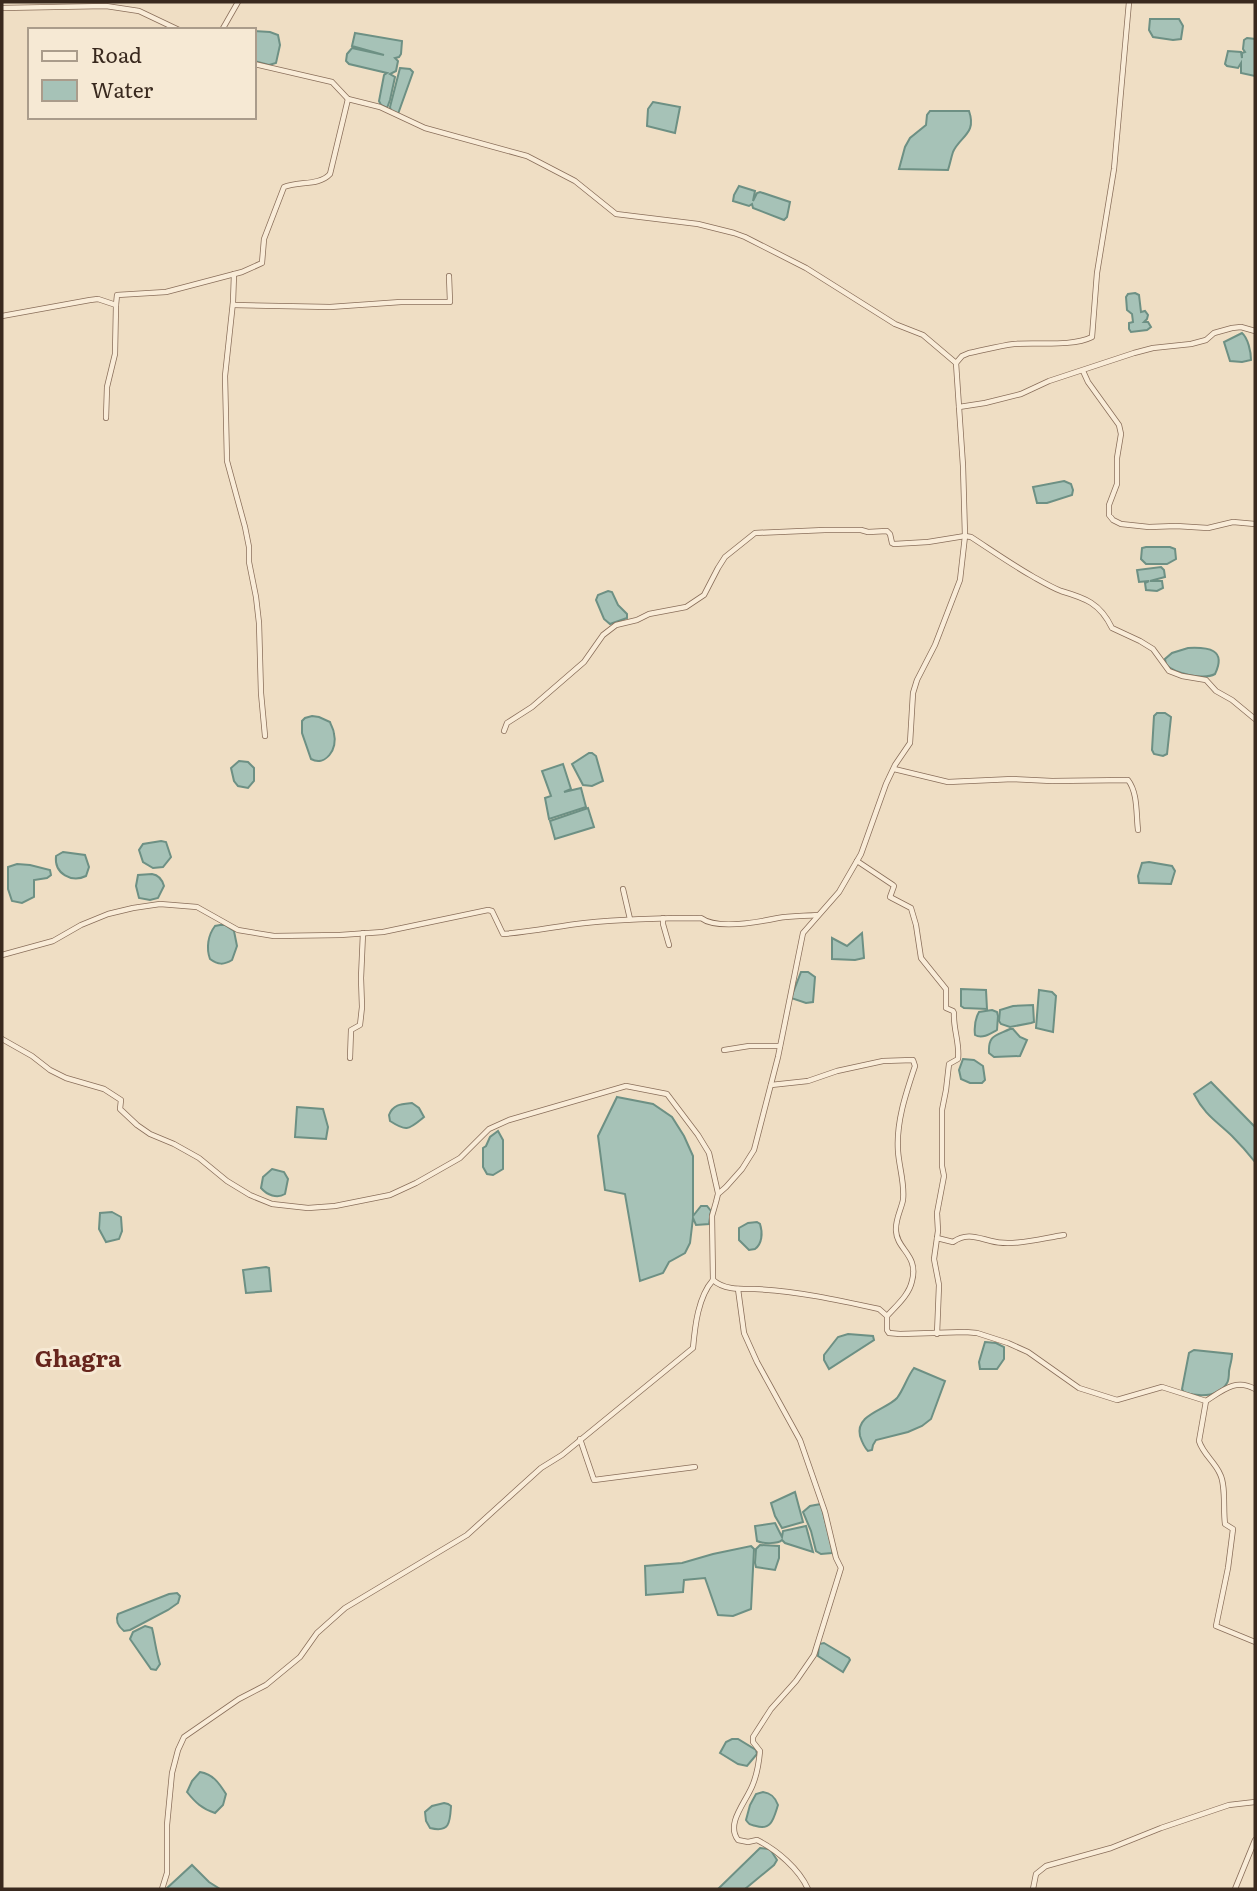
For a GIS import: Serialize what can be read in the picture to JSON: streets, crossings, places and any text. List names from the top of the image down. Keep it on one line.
{"districts":["Ghagra"],"legend":["Road","Water"]}
